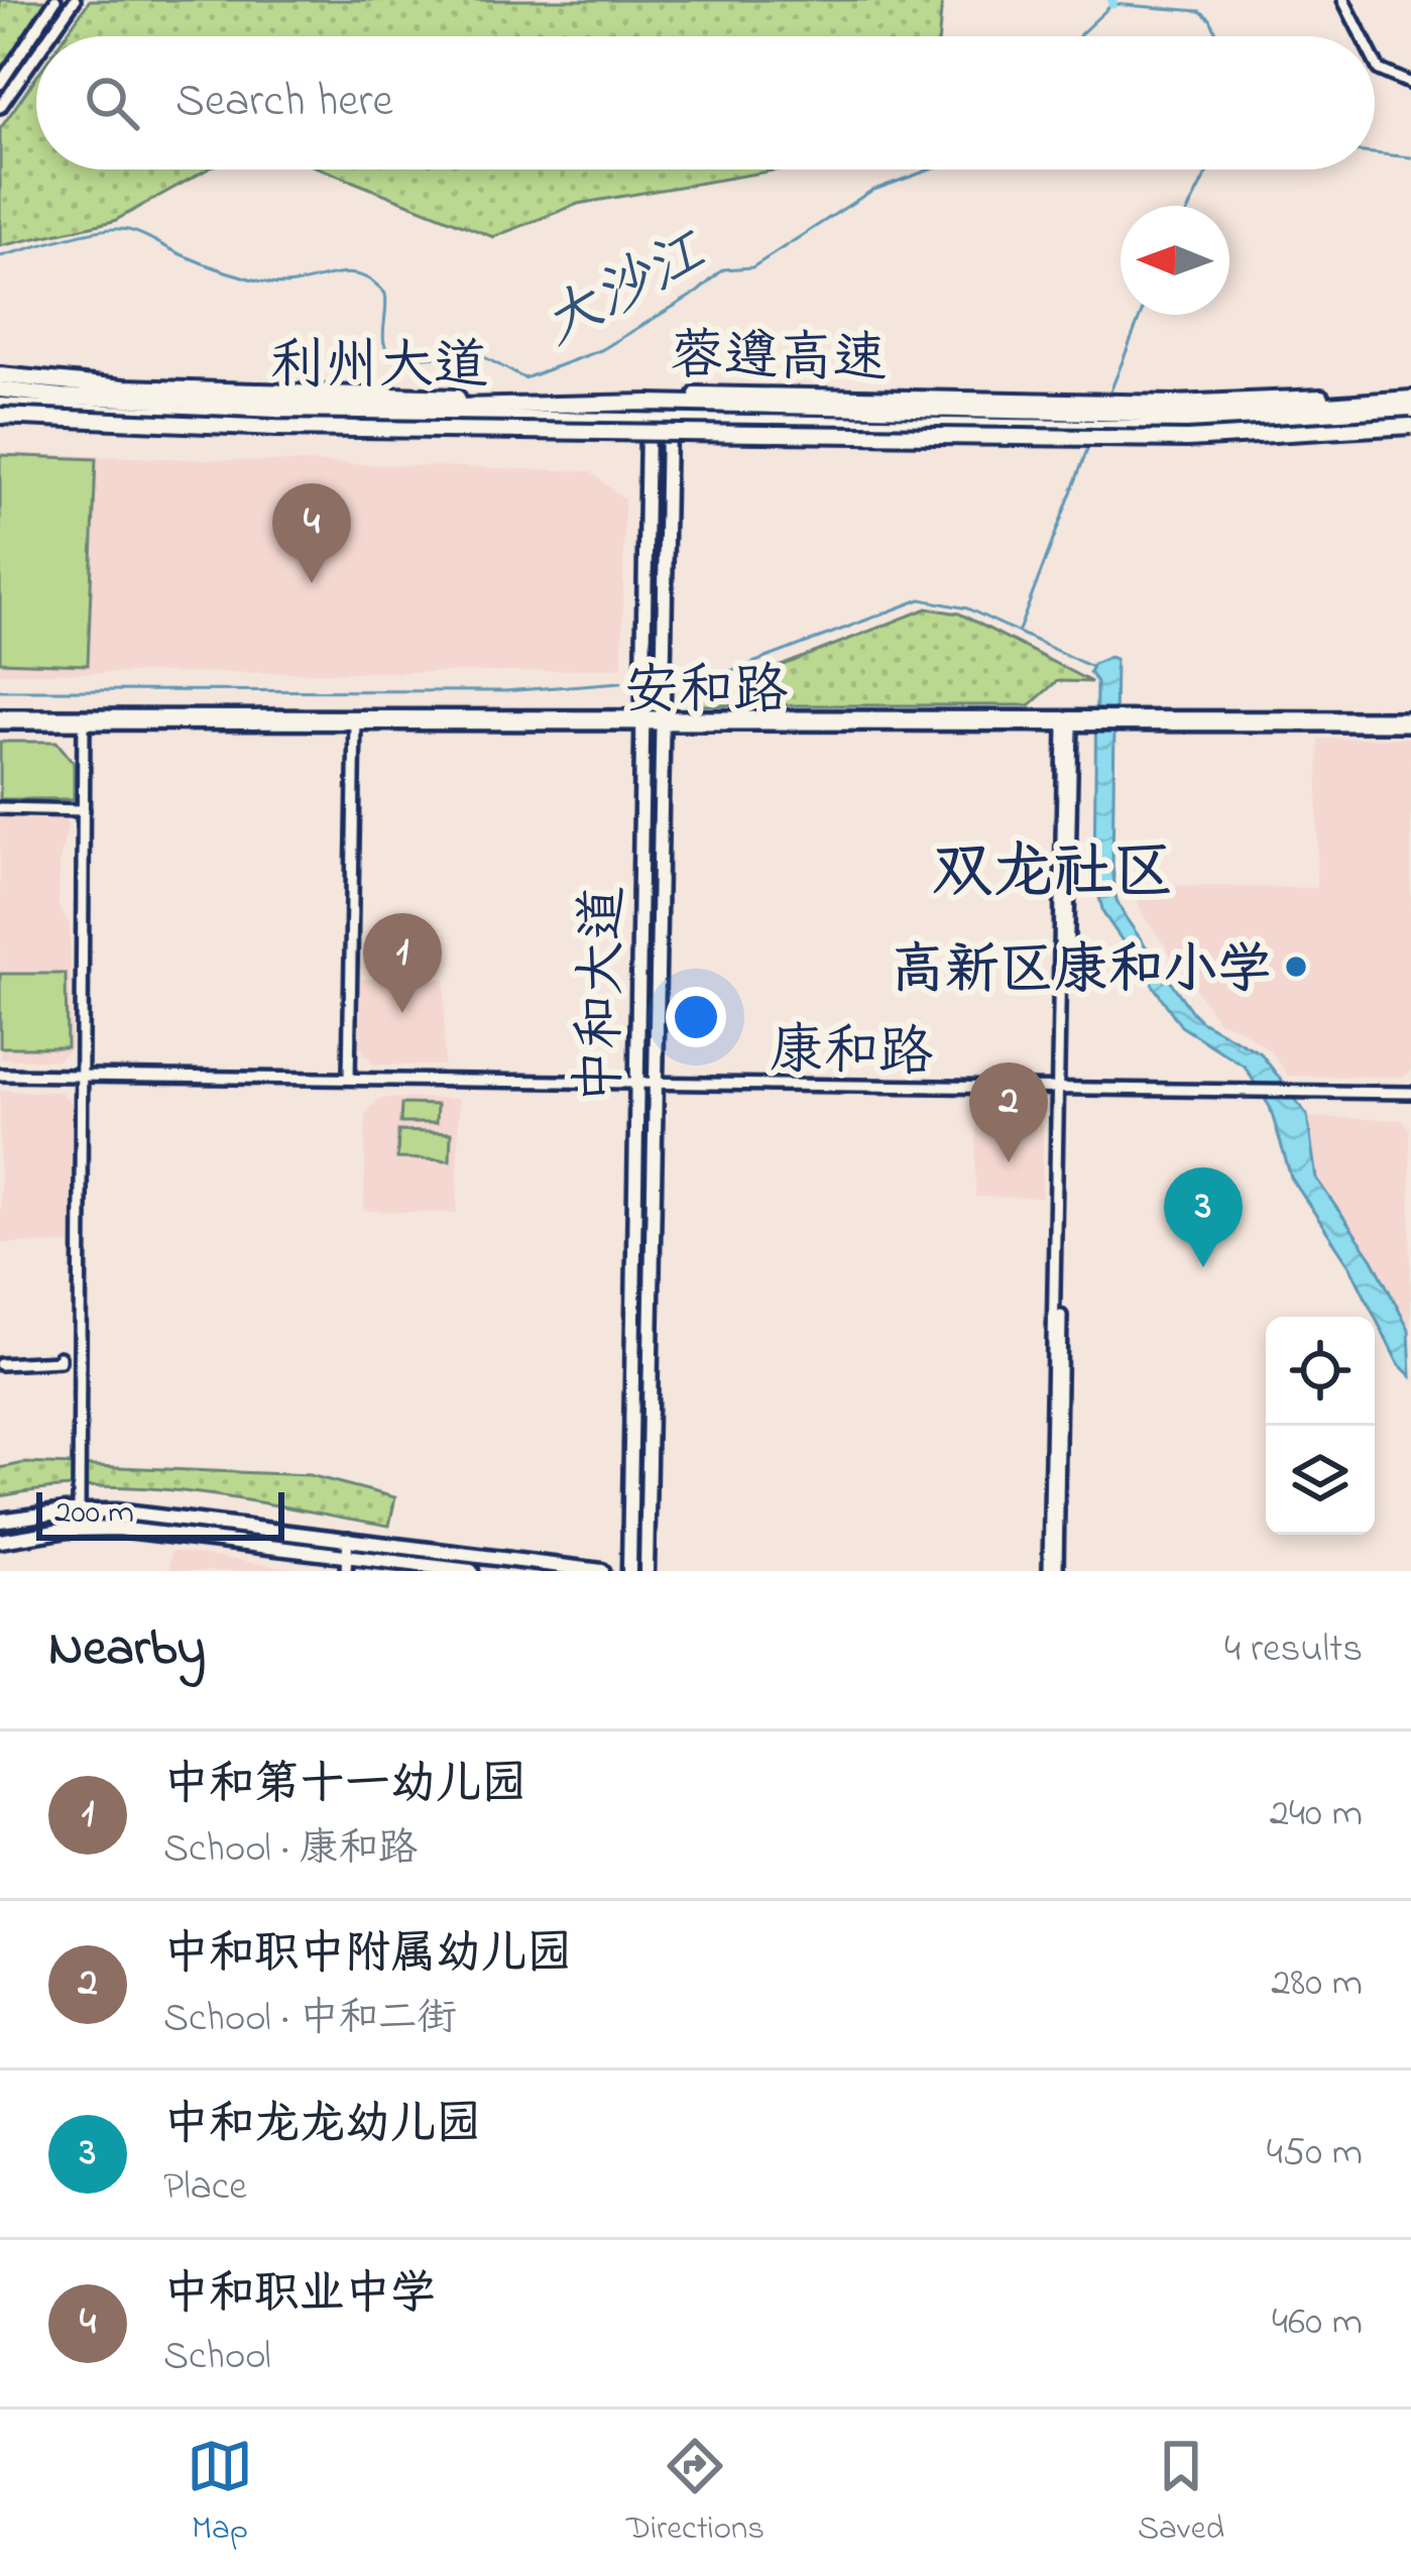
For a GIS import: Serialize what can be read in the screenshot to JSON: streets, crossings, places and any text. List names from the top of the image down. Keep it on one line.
{"streets":{"highway":["蓉遵高速","利州大道"],"main road":["中和大道"],"street":["安和路","康和路"]},"crossings":[["蓉遵高速","利州大道"],["利州大道","中和大道"],["安和路","中和大道"],["中和大道","康和路"]],"districts":["双龙社区"],"water":["大沙江"],"places":["高新区康和小学"],"scale_bar":"200 m","north":"left","page":{"search":"Search here","pins":["4","1","2","3"],"scale":"200 m","heading":["Nearby","4 results"],"list":[{"mark":"1","name":"中和第十一幼儿园","note":"School · 康和路","value":"240 m"},{"mark":"2","name":"中和职中附属幼儿园","note":"School · 中和二街","value":"280 m"},{"mark":"3","name":"中和龙龙幼儿园","note":"Place","value":"450 m"},{"mark":"4","name":"中和职业中学","note":"School","value":"460 m"}],"nav":["Map","Directions","Saved"]}}
